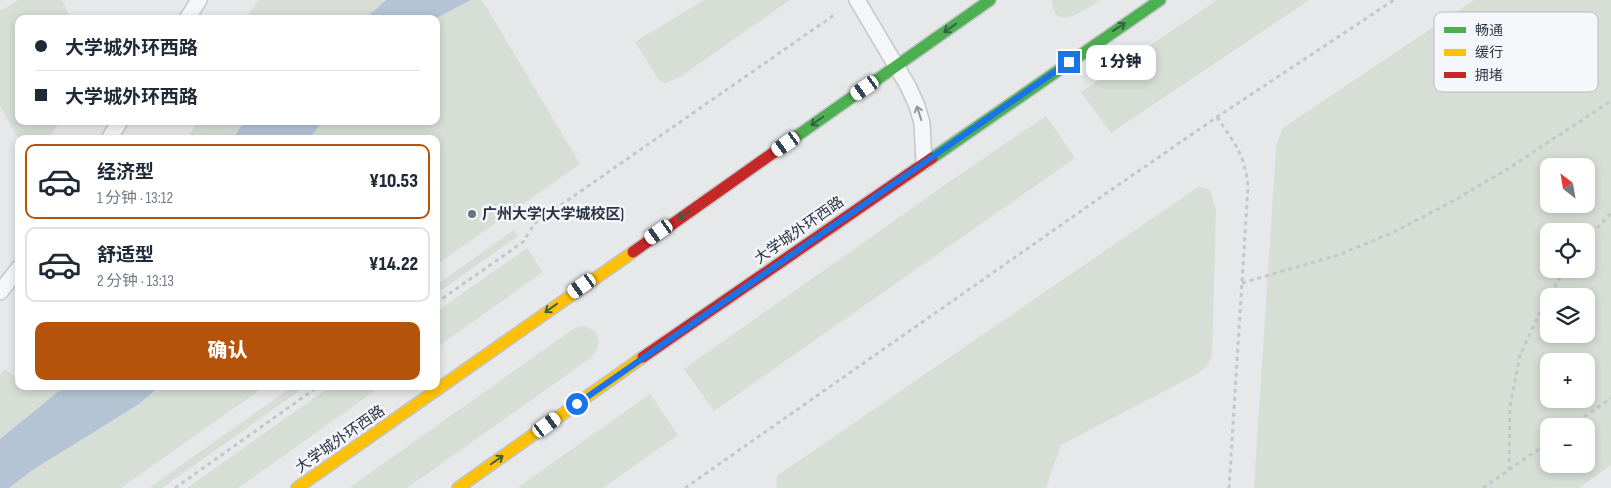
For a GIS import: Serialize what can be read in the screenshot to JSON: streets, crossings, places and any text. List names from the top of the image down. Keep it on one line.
{"streets":{"main road":["大学城外环西路"]},"places":["广州大学(大学城校区)"],"legend":["畅通","缓行","拥堵"],"north":"top left","page":{"banner":["大学城外环西路","大学城外环西路"],"bubble":"1 分钟","list":[{"name":"经济型","note":"1 分钟 · 13:12","value":"¥10.53"},{"name":"舒适型","note":"2 分钟 · 13:13","value":"¥14.22"}],"map_buttons":["+","−"],"buttons":"确认"}}
